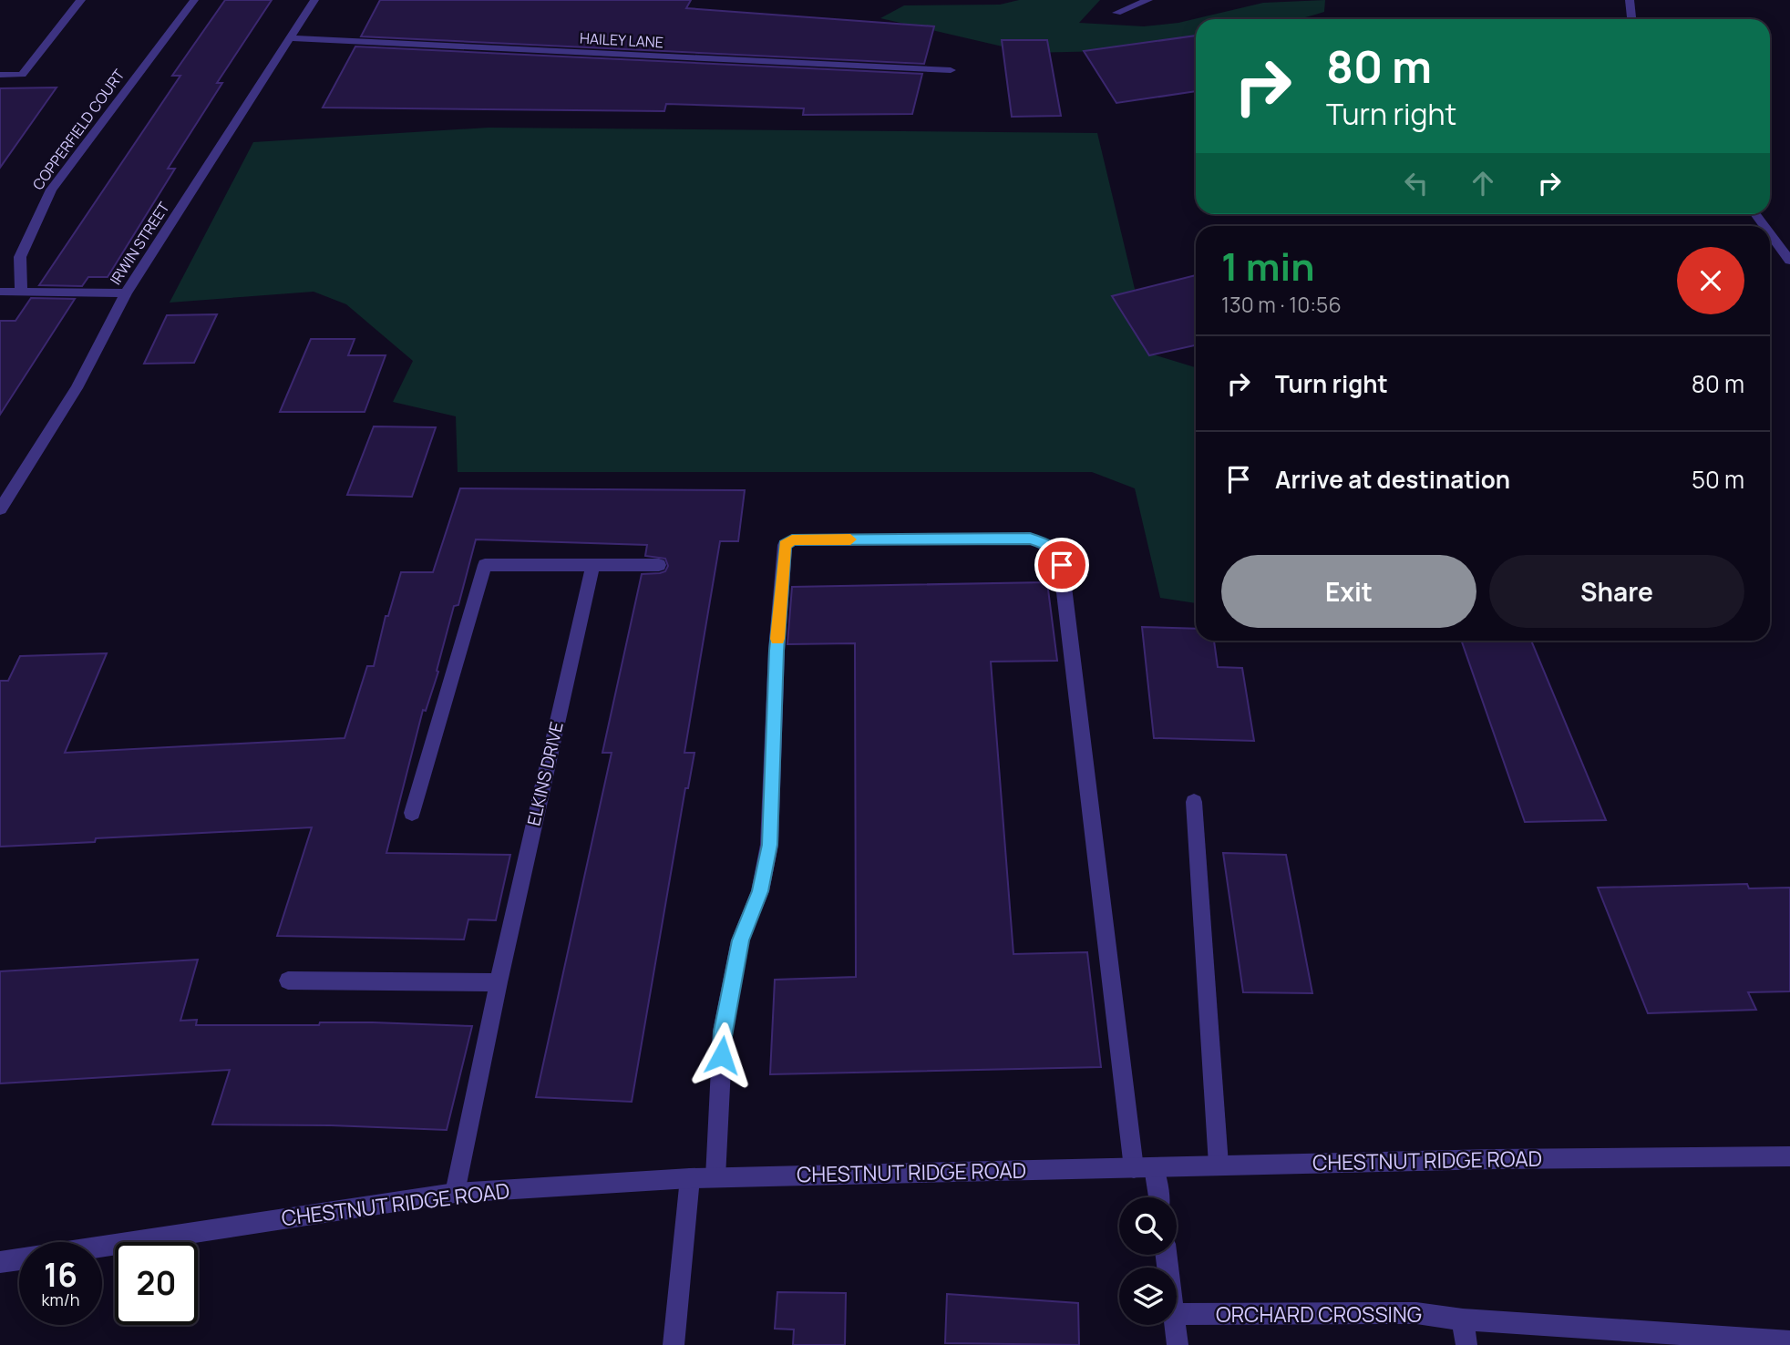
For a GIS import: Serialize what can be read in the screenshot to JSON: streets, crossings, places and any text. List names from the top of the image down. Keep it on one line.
{"streets":{"street":["HAILEY LANE","COPPERFIELD COURT","IRWIN STREET","ELKINS DRIVE","CHESTNUT RIDGE ROAD","ORCHARD CROSSING"]},"crossings":[["HAILEY LANE","IRWIN STREET"],["ELKINS DRIVE","CHESTNUT RIDGE ROAD"]],"page":{"turn":["80 m","Turn right"],"heading":["1 min","130 m · 10:56"],"list":[{"name":"Turn right","value":"80 m"},{"name":"Arrive at destination","value":"50 m"}],"buttons":["Exit","Share"],"speed":"16 km/h","limit":"20"}}
